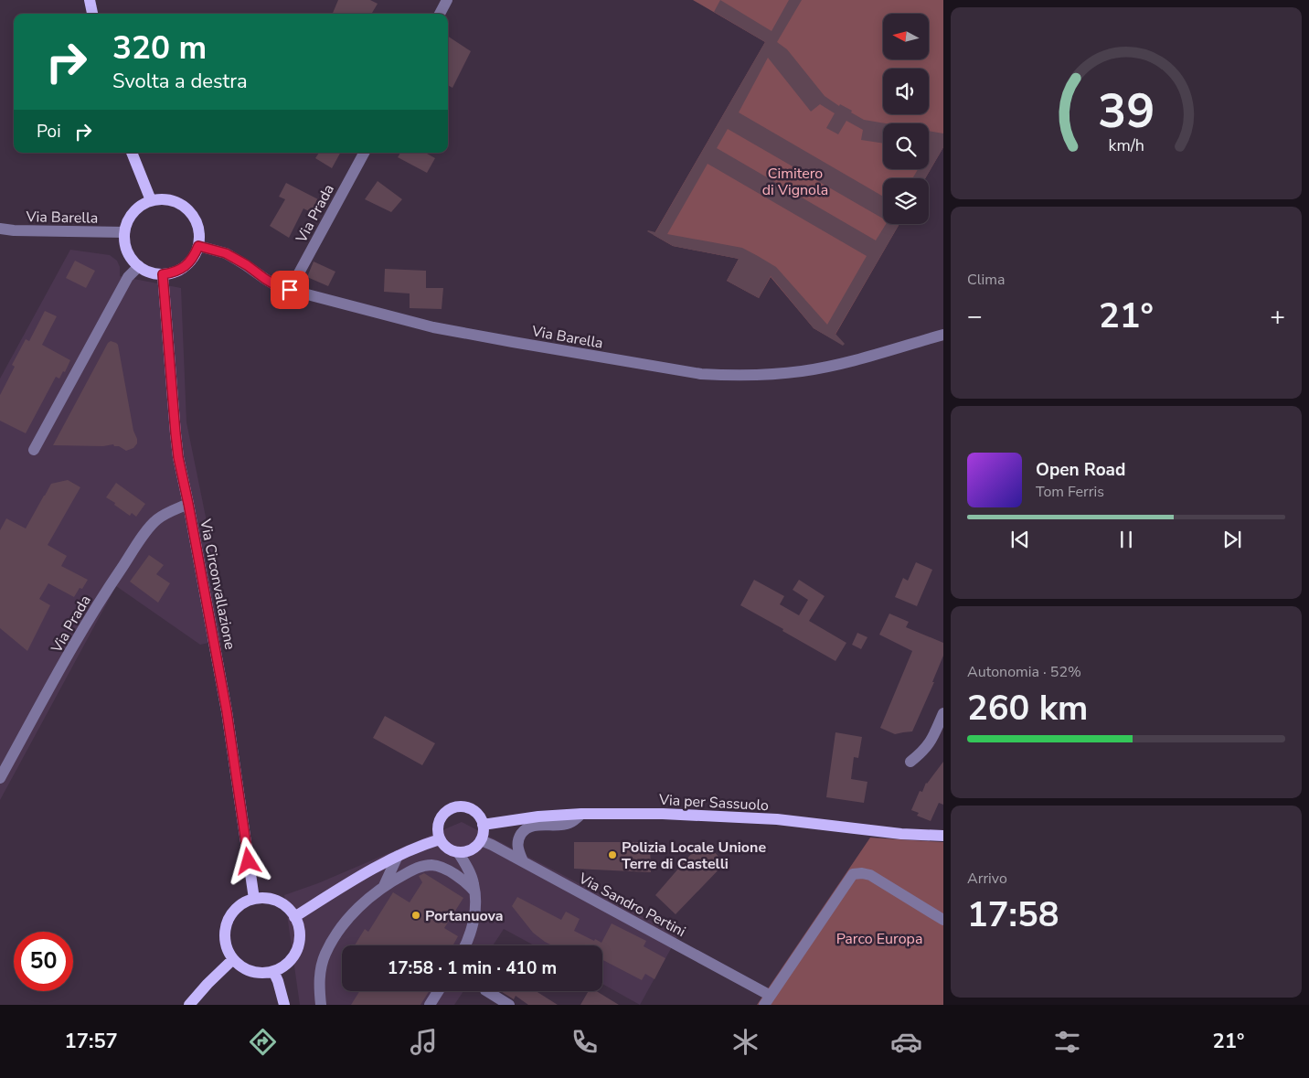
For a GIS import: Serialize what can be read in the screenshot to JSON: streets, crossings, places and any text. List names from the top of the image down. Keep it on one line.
{"streets":{"main road":["Via Circonvallazione","Via per Sassuolo"],"street":["Via Prada","Via Barella","Via Sandro Pertini"]},"crossings":[["Via Prada","Via Barella"],["Via Prada","Via Circonvallazione"],["Via Barella","Via Circonvallazione"],["Via per Sassuolo","Via Sandro Pertini"]],"parks":["Cimitero di Vignola","Parco Europa"],"places":["Polizia Locale Unione Terre di Castelli","Portanuova"],"north":"left","page":{"turn":["320 m","Svolta a destra"],"then":"Poi","tile":["Clima",["Autonomia · 52%","260 km"],["Arrivo","17:58"]],"heat":["−","21°","+"],"song":["Open Road","Tom Ferris"],"limit":"50","trip":"17:58 · 1 min · 410 m","tabs":["17:57","21°"],"gauge":["39","km/h"]}}
